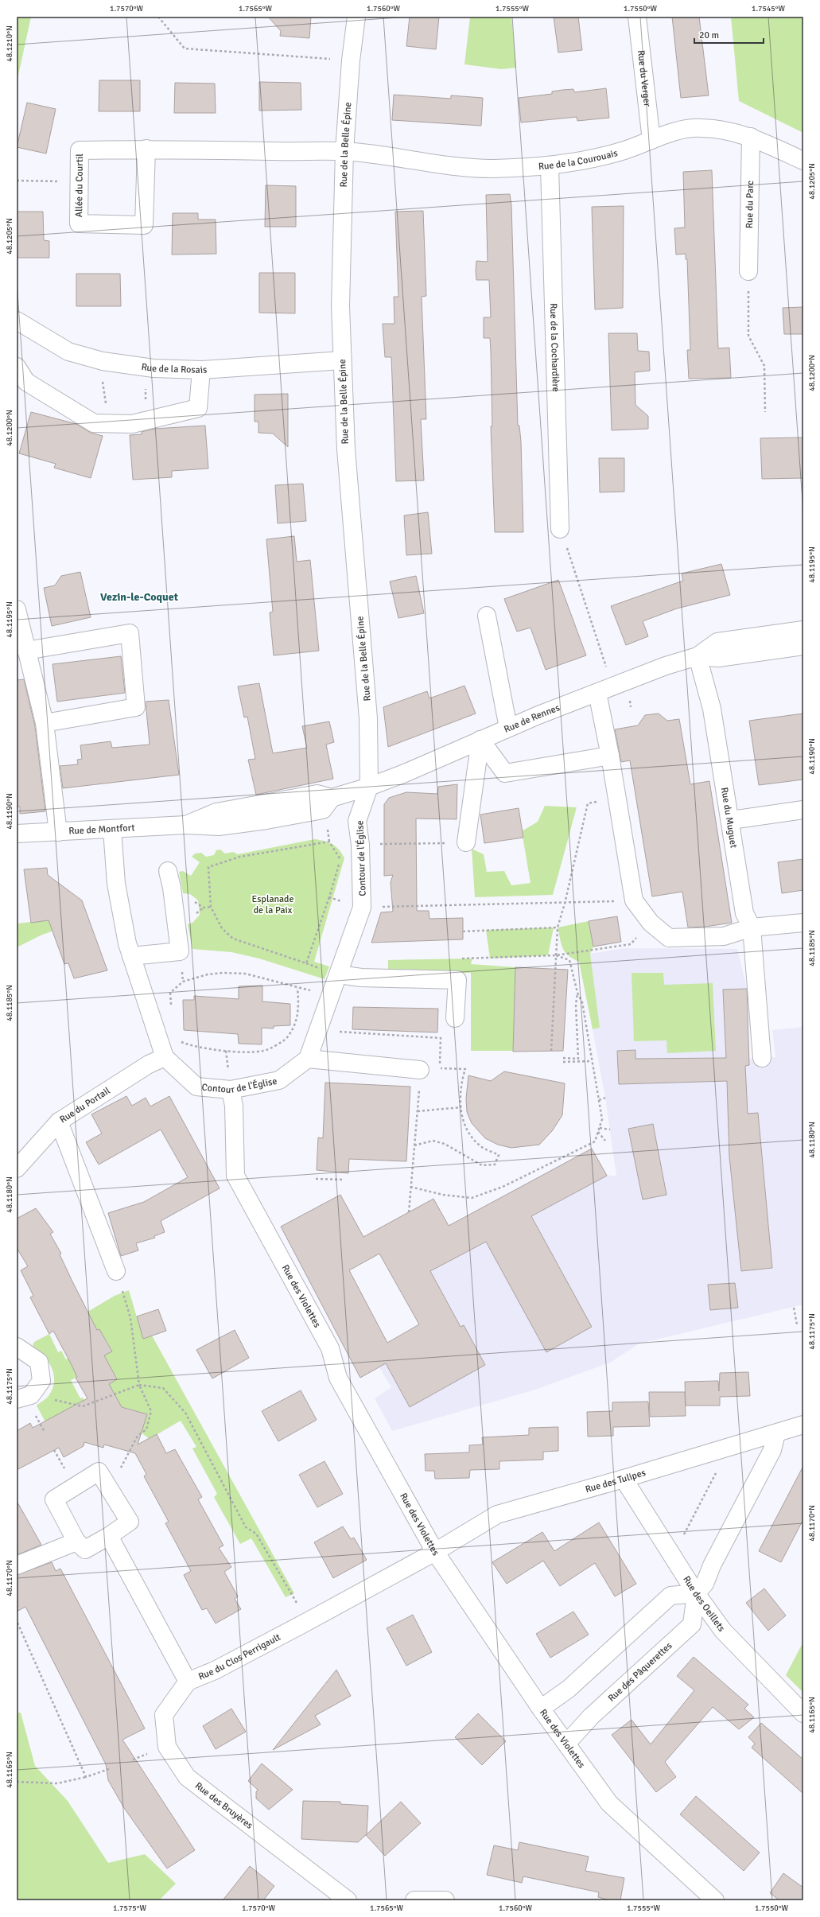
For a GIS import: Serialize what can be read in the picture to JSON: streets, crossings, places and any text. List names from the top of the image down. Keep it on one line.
{"streets":{"street":["Rue du Verger","Rue de la Belle Épine","Rue de la Courouais","Allée du Courtil","Rue du Parc","Rue de la Cochardière","Rue de la Rosais","Rue de Rennes","Rue du Muguet","Rue de Montfort","Contour de l'Église","Rue du Portail","Rue des Violettes","Rue des Tulipes","Rue des Oeillets","Rue du Clos Perrigault","Rue des Pâquerettes","Rue des Bruyères"]},"crossings":[["Rue du Verger","Rue de la Courouais"],["Rue de la Belle Épine","Rue de la Courouais"],["Rue de la Belle Épine","Allée du Courtil"],["Rue de la Belle Épine","Rue de la Rosais"],["Rue de la Belle Épine","Rue de Rennes"],["Rue de la Belle Épine","Rue de Montfort"],["Rue de la Belle Épine","Contour de l'Église"],["Rue de la Courouais","Allée du Courtil"],["Rue de la Courouais","Rue du Parc"],["Rue de la Courouais","Rue de la Cochardière"],["Rue de Rennes","Rue du Muguet"],["Rue de Rennes","Rue de Montfort"],["Rue de Rennes","Contour de l'Église"],["Rue de Montfort","Contour de l'Église"],["Contour de l'Église","Rue du Portail"],["Contour de l'Église","Rue des Violettes"],["Rue des Violettes","Rue des Tulipes"],["Rue des Violettes","Rue du Clos Perrigault"],["Rue des Violettes","Rue des Pâquerettes"],["Rue des Tulipes","Rue des Oeillets"],["Rue des Tulipes","Rue du Clos Perrigault"],["Rue des Oeillets","Rue des Pâquerettes"],["Rue du Clos Perrigault","Rue des Bruyères"]],"districts":["Vezin-le-Coquet"],"parks":["Esplanade de la Paix"],"scale_bar":"20 m","coordinates":["1.7570°W","1.7565°W","1.7560°W","1.7555°W","1.7550°W","1.7545°W","48.1210°N","48.1205°N","48.1200°N","48.1195°N","48.1190°N","48.1185°N","48.1180°N","48.1175°N","48.1170°N","48.1165°N","1.7575°W"]}
